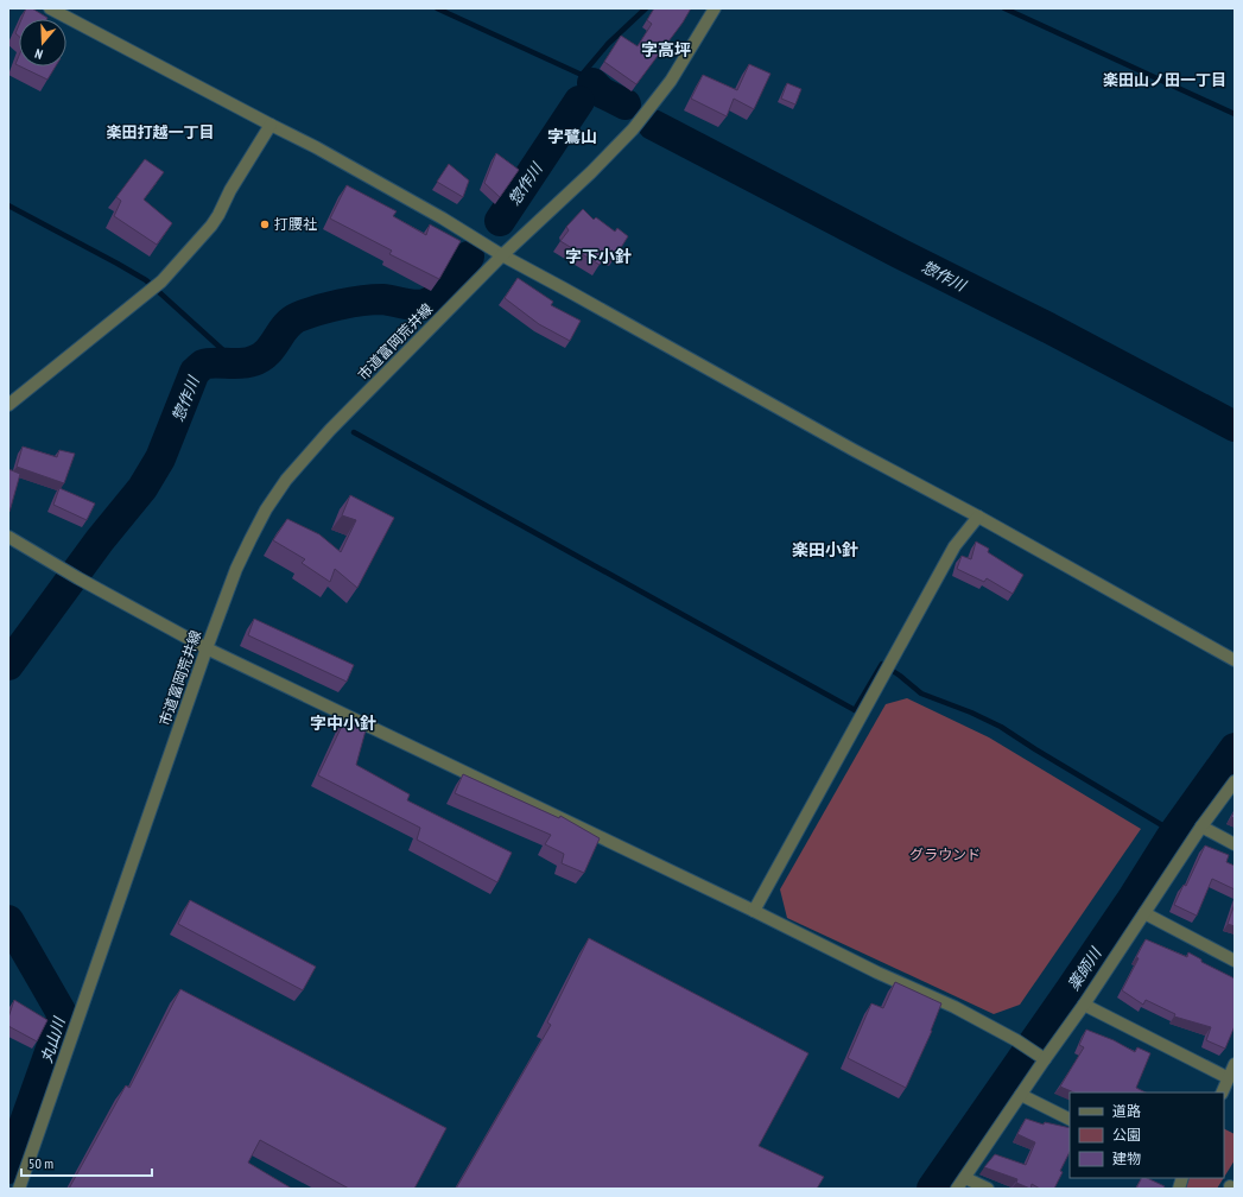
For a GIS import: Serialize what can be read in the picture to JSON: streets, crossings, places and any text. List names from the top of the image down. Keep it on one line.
{"streets":{"street":["市道富岡荒井線"]},"districts":["字高坪","楽田山ノ田一丁目","楽田打越一丁目","字鷺山","字下小針","楽田小針","字中小針"],"water":["惣作川","薬師川","丸山川"],"parks":["グラウンド"],"places":["打腰社"],"legend":["道路","公園","建物"],"scale_bar":"50 m","north":"bottom"}
